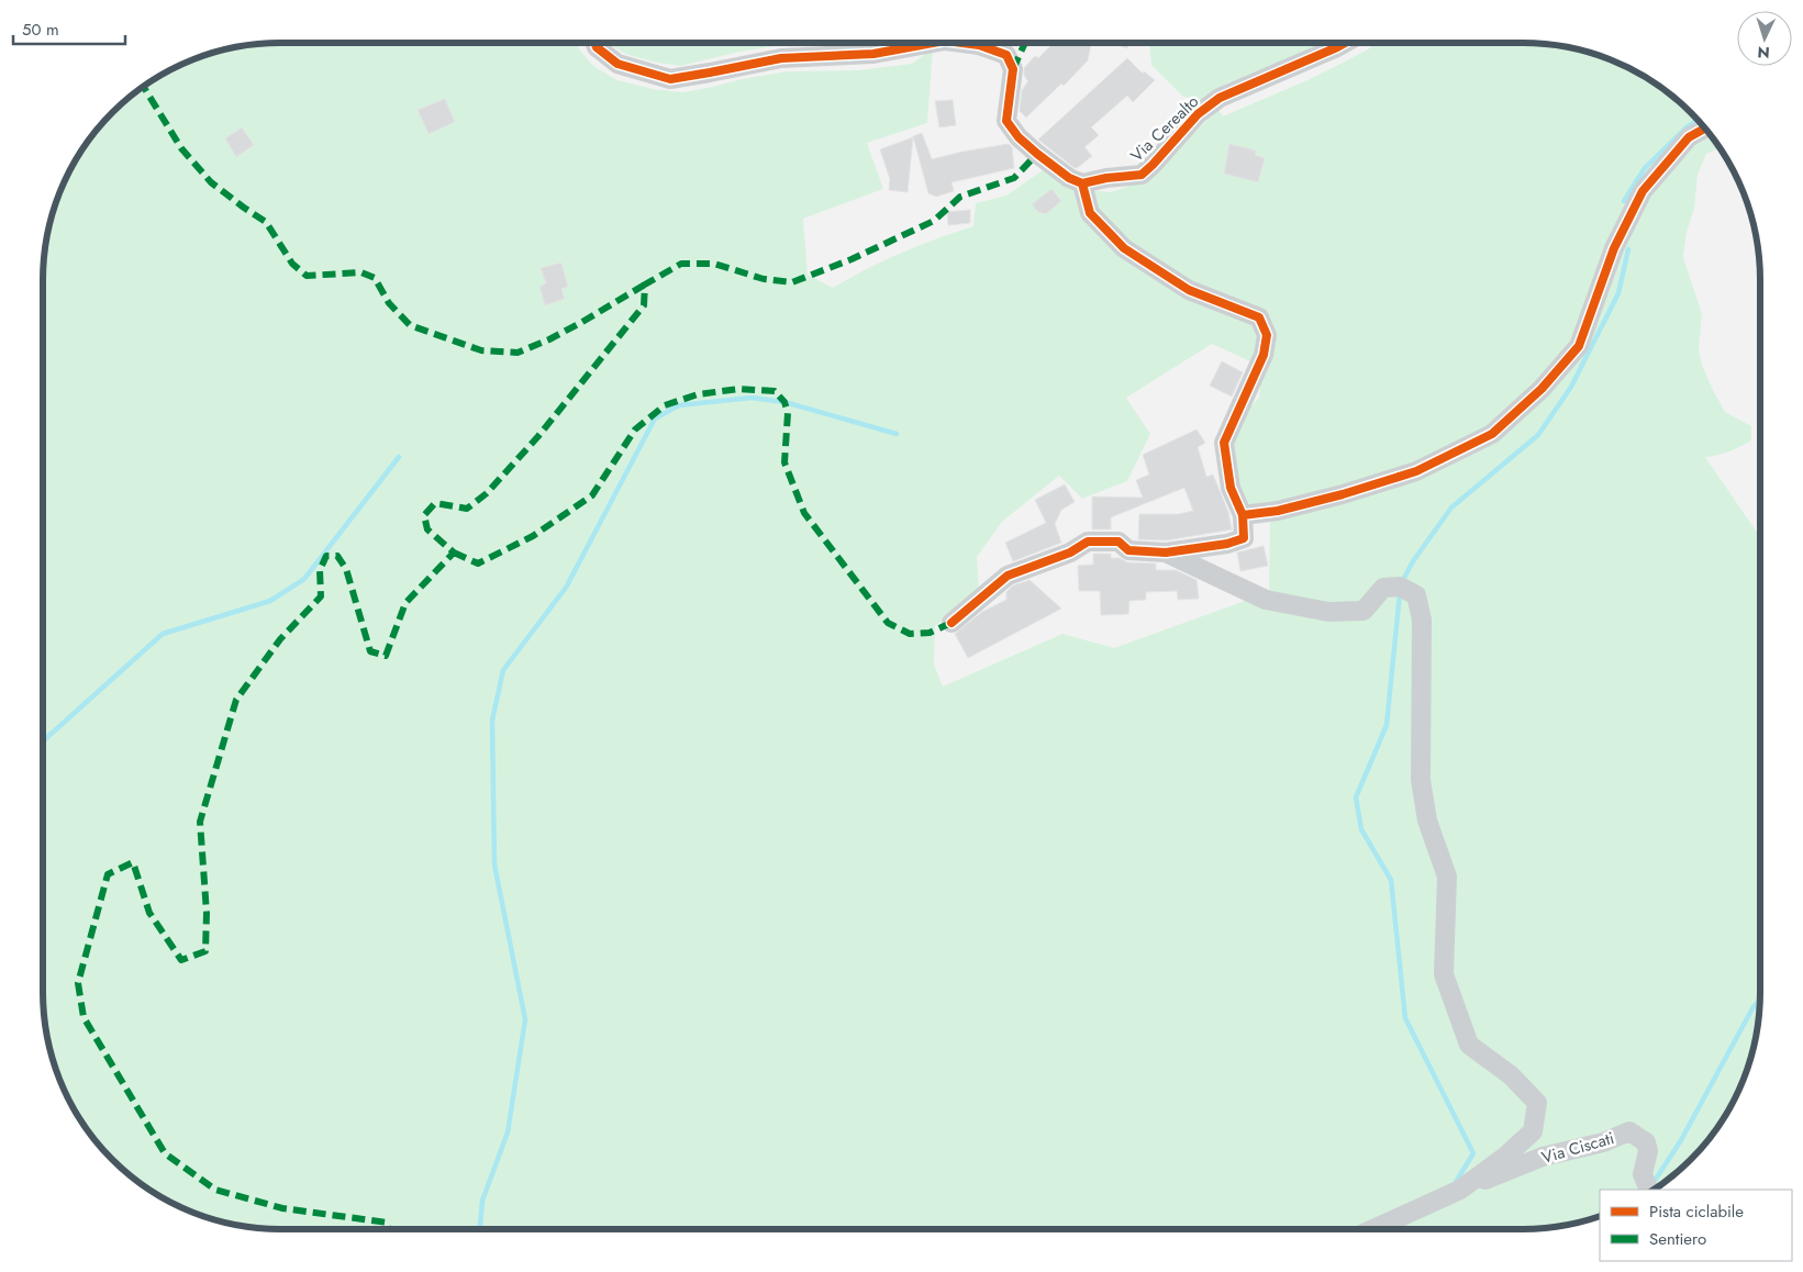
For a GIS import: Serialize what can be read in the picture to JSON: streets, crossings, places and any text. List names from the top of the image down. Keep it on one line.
{"streets":{"street":["Via Cerealto","Via Ciscati"]},"legend":["Pista ciclabile","Sentiero"],"scale_bar":"50 m","north":"bottom"}
